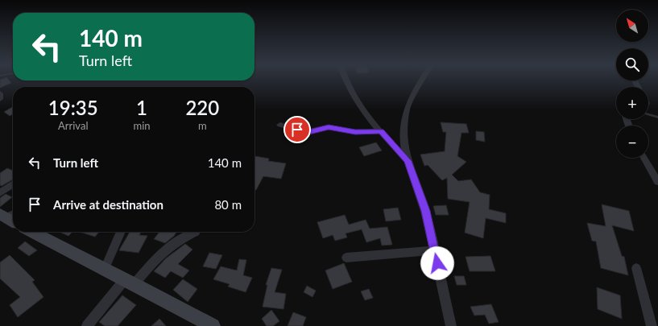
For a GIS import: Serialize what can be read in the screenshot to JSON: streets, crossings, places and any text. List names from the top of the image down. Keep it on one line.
{"north":"top left","page":{"map_buttons":["+","−"],"turn":["140 m","Turn left"],"eta":["19:35","Arrival","1","min","220","m"],"list":[{"name":"Turn left","value":"140 m"},{"name":"Arrive at destination","value":"80 m"}]}}
